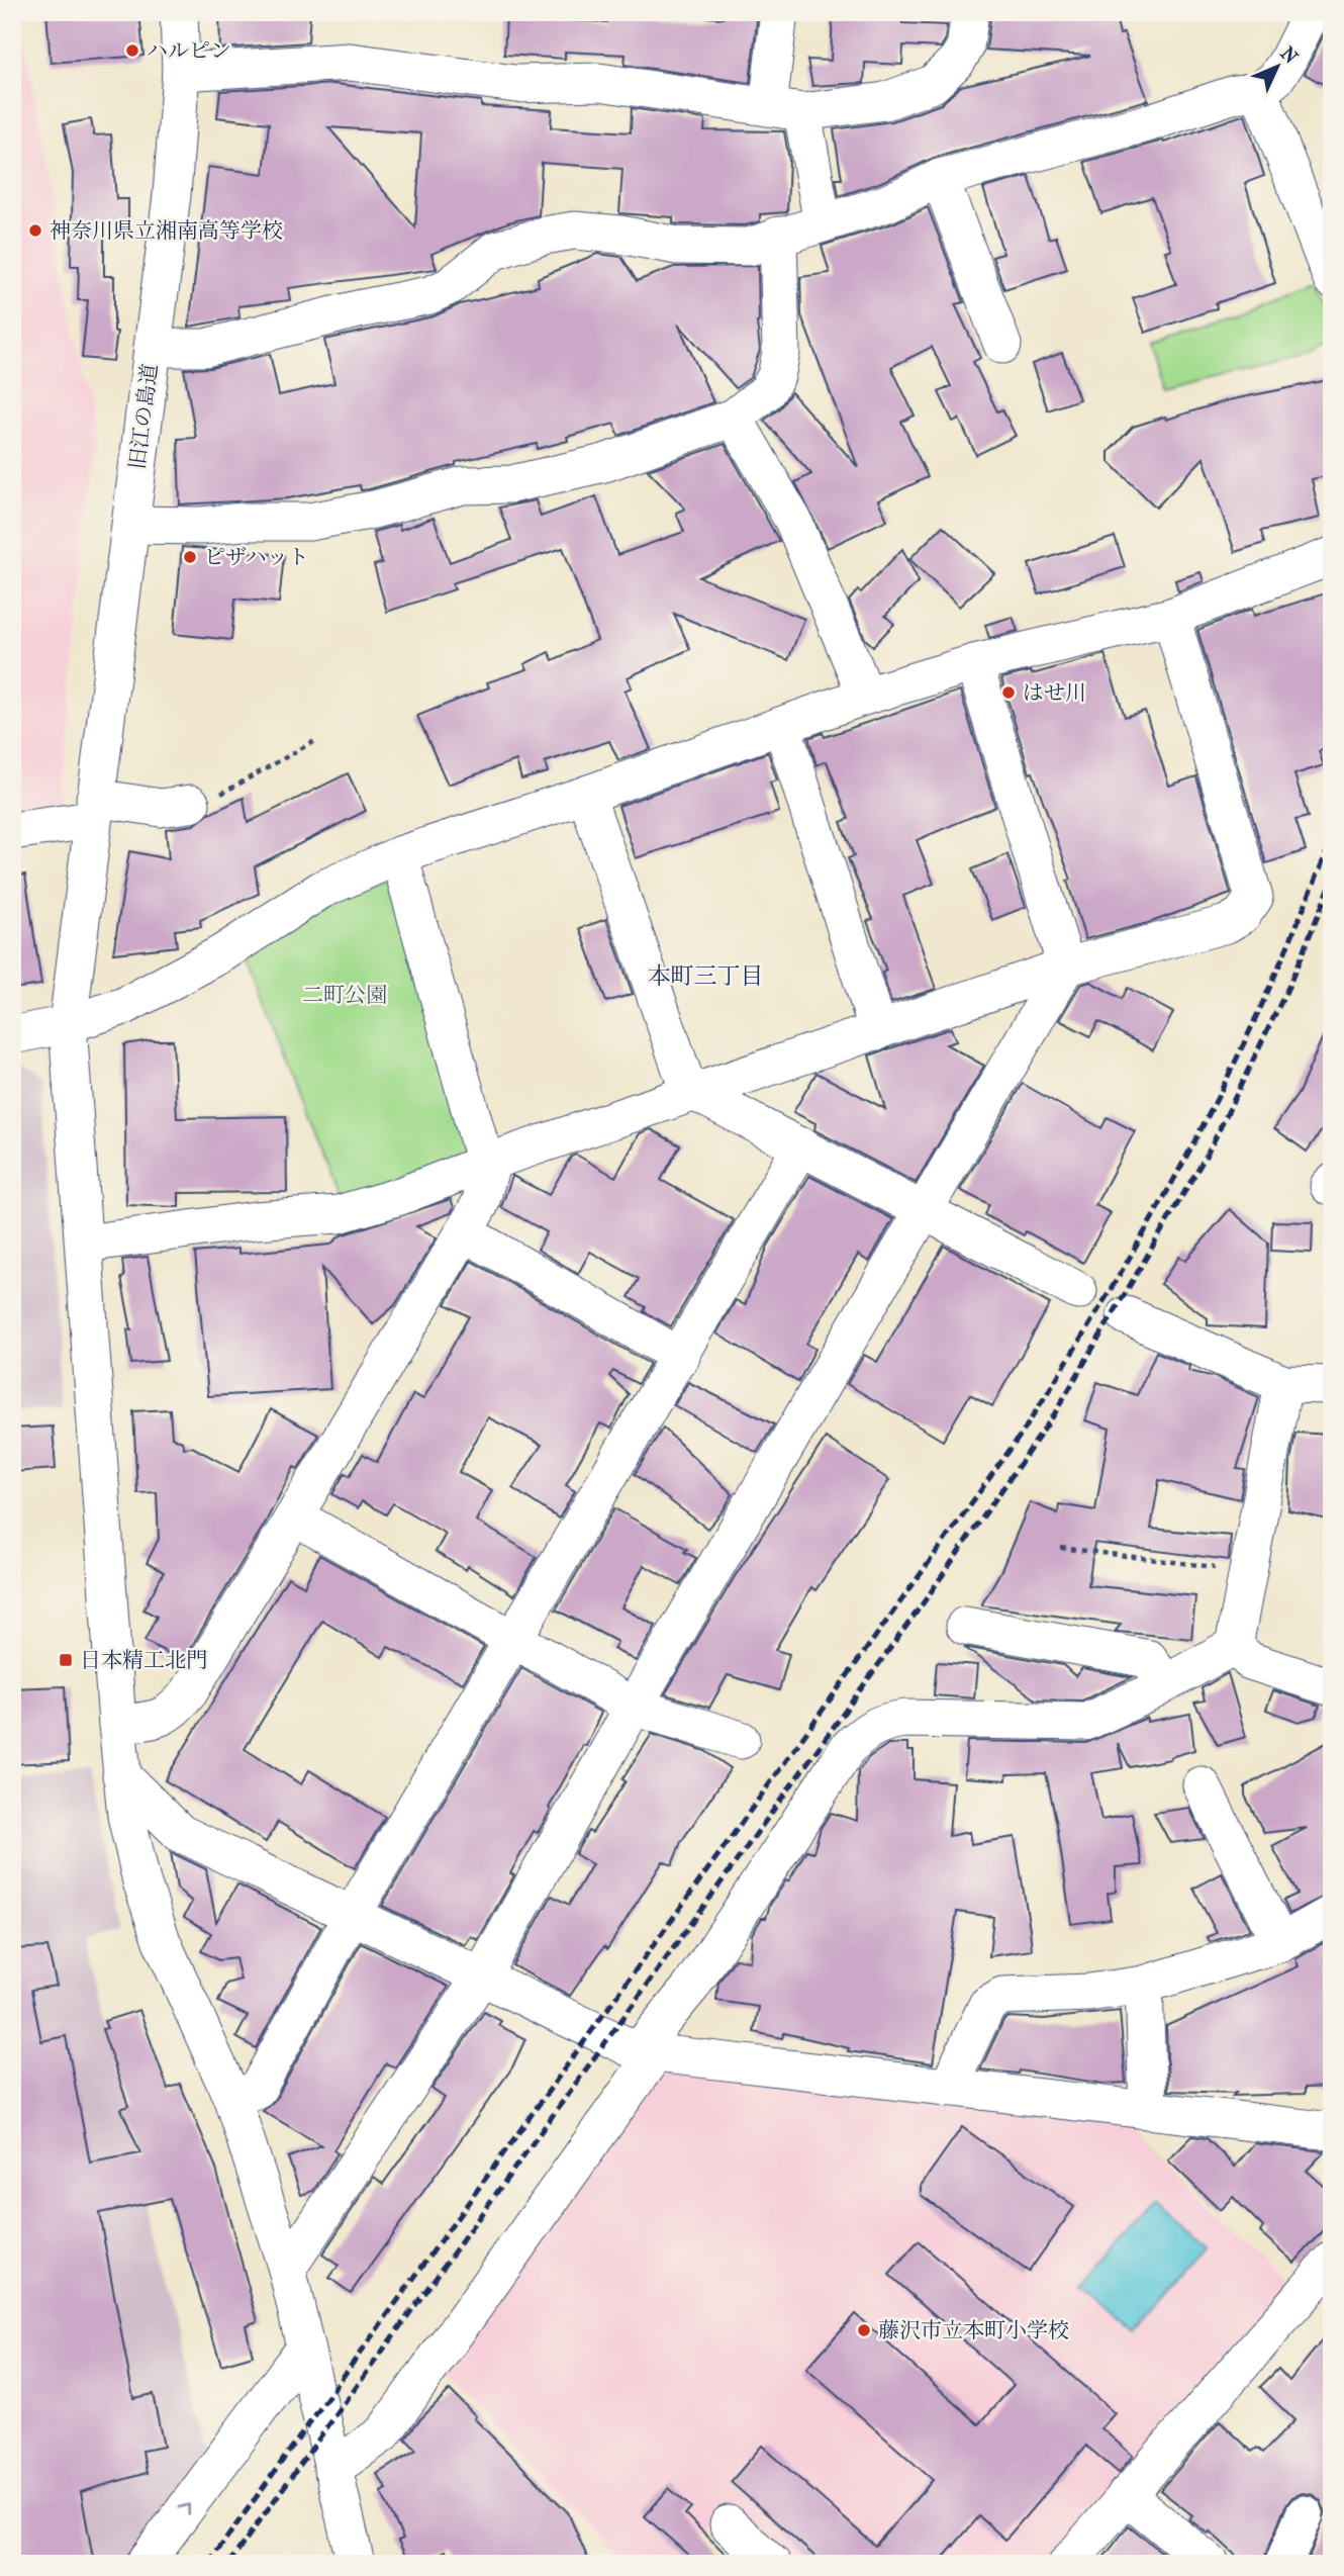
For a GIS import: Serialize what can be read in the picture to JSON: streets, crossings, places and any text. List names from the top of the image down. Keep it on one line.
{"streets":{"street":["旧江の島道"]},"districts":["本町三丁目"],"parks":["二町公園"],"places":{"other":["ハルピン","神奈川県立湘南高等学校","ピザハット","はせ川","藤沢市立本町小学校"],"transit":["日本精工北門"]},"north":"top right"}
